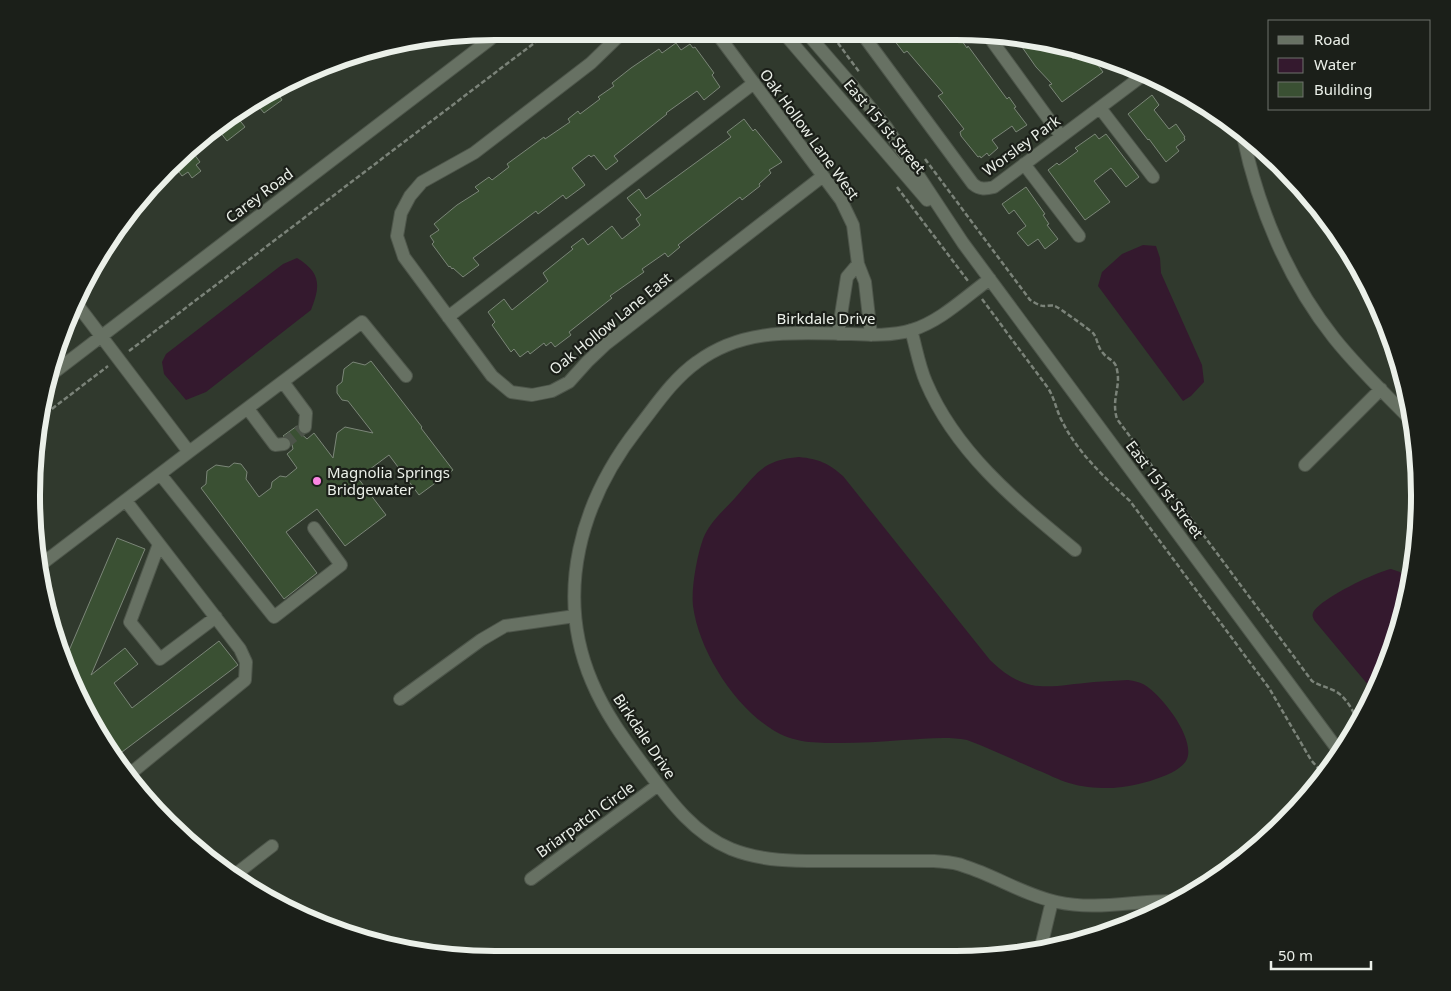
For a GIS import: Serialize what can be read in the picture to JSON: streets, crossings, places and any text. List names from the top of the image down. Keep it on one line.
{"streets":{"street":["East 151st Street","Oak Hollow Lane West","Worsley Park","Carey Road","Birkdale Drive","Oak Hollow Lane East","Briarpatch Circle"]},"crossings":[["East 151st Street","Birkdale Drive"],["Oak Hollow Lane West","Birkdale Drive"],["Oak Hollow Lane West","Oak Hollow Lane East"],["Birkdale Drive","Briarpatch Circle"]],"places":["Magnolia Springs Bridgewater"],"legend":["Road","Water","Building"],"scale_bar":"50 m"}
